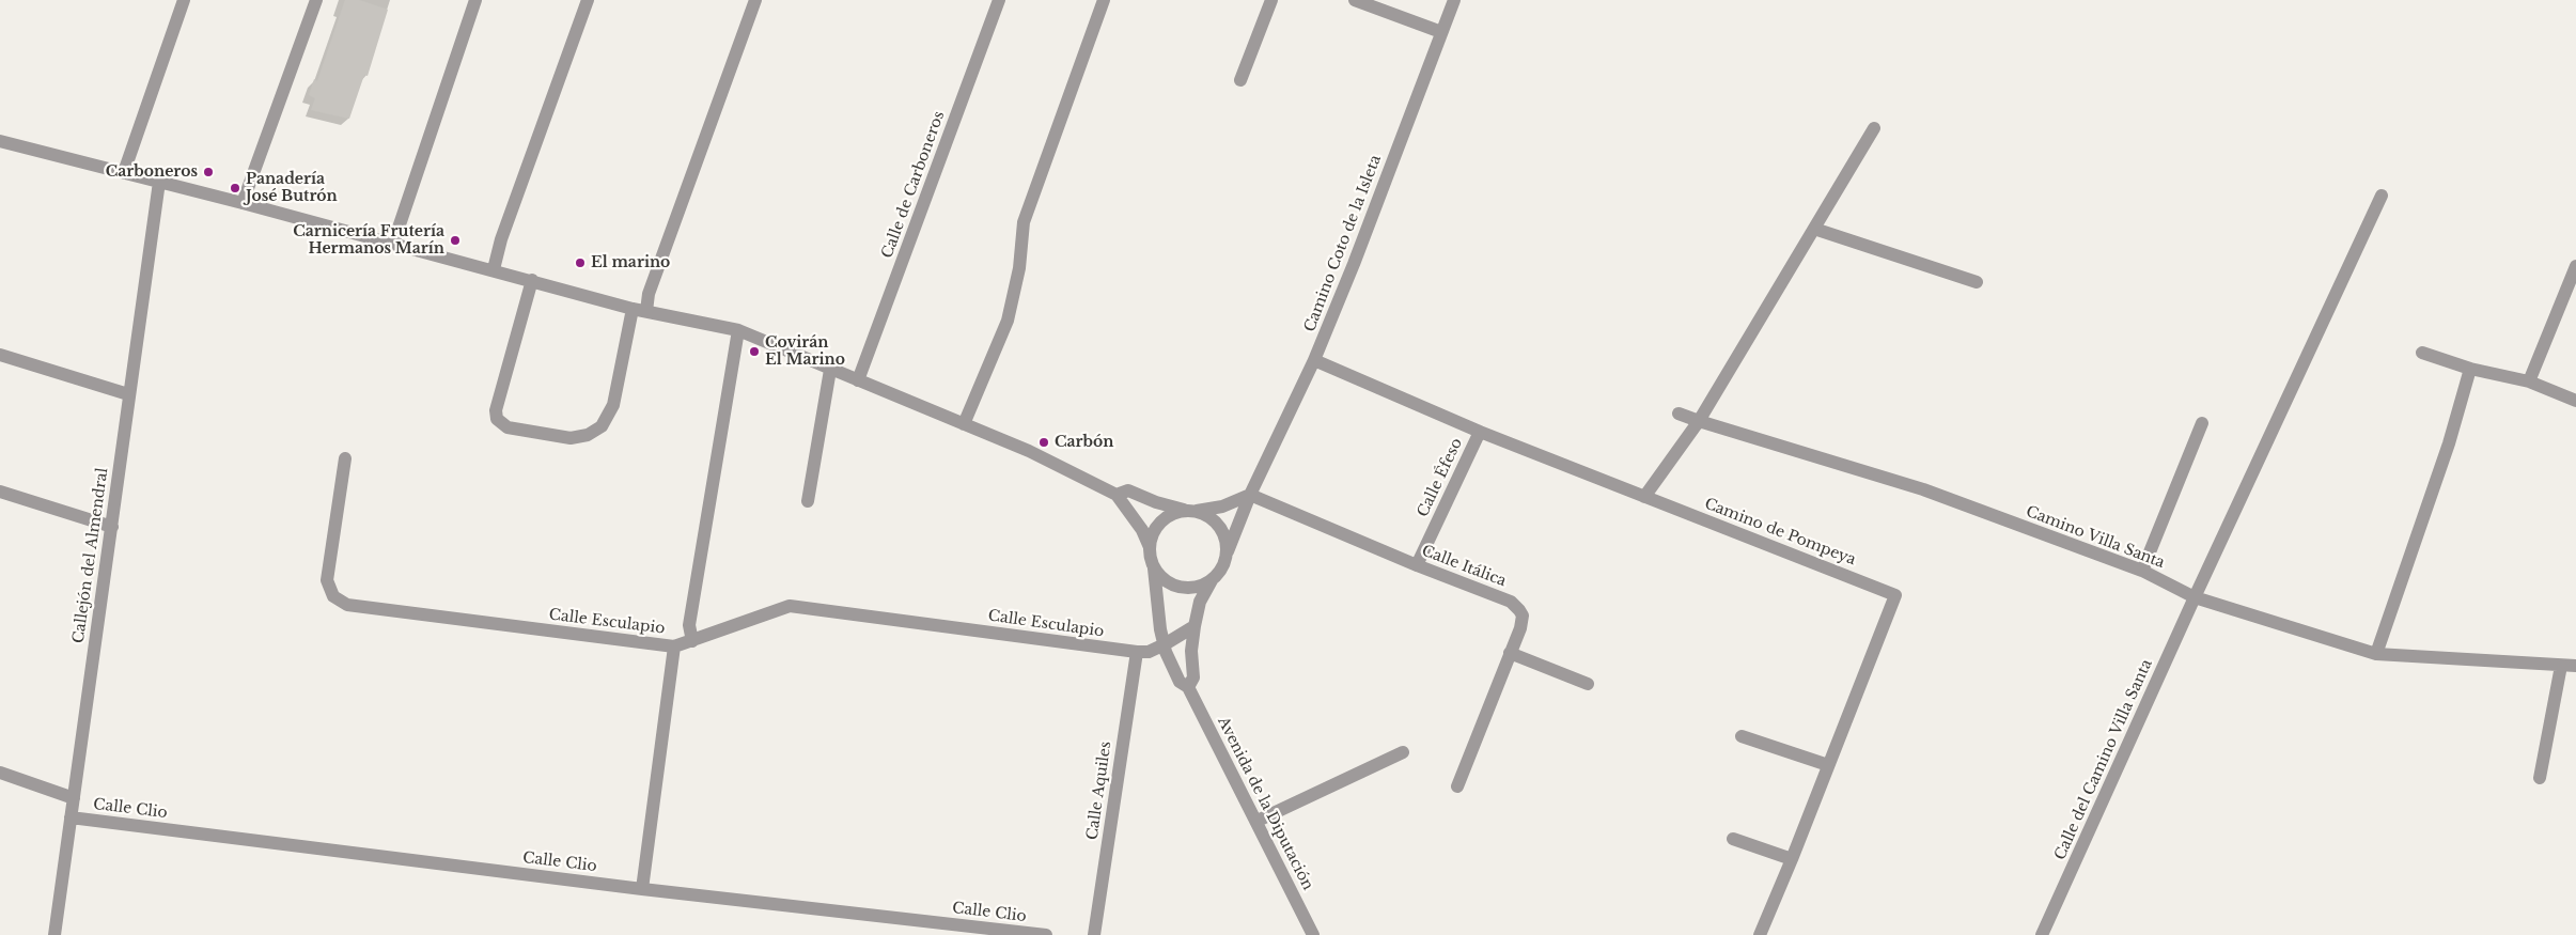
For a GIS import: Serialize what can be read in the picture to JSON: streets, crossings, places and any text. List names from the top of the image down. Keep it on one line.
{"streets":{"street":["Calle de Carboneros","Camino Coto de la Isleta","Calle Éfeso","Camino de Pompeya","Camino Villa Santa","Callejón del Almendral","Calle Itálica","Calle Esculapio","Calle del Camino Villa Santa","Calle Aquiles","Avenida de la Diputación","Calle Clio"]},"crossings":[["Camino Coto de la Isleta","Camino de Pompeya"],["Camino Coto de la Isleta","Calle Itálica"],["Camino Coto de la Isleta","Avenida de la Diputación"],["Calle Éfeso","Camino de Pompeya"],["Calle Éfeso","Calle Itálica"],["Camino Villa Santa","Calle del Camino Villa Santa"],["Callejón del Almendral","Calle Clio"],["Calle Esculapio","Calle Aquiles"],["Calle Esculapio","Avenida de la Diputación"]],"places":["Carboneros","Panadería José Butrón","Carnicería Frutería Hermanos Marín","El marino","Covirán El Marino","Carbón"]}
